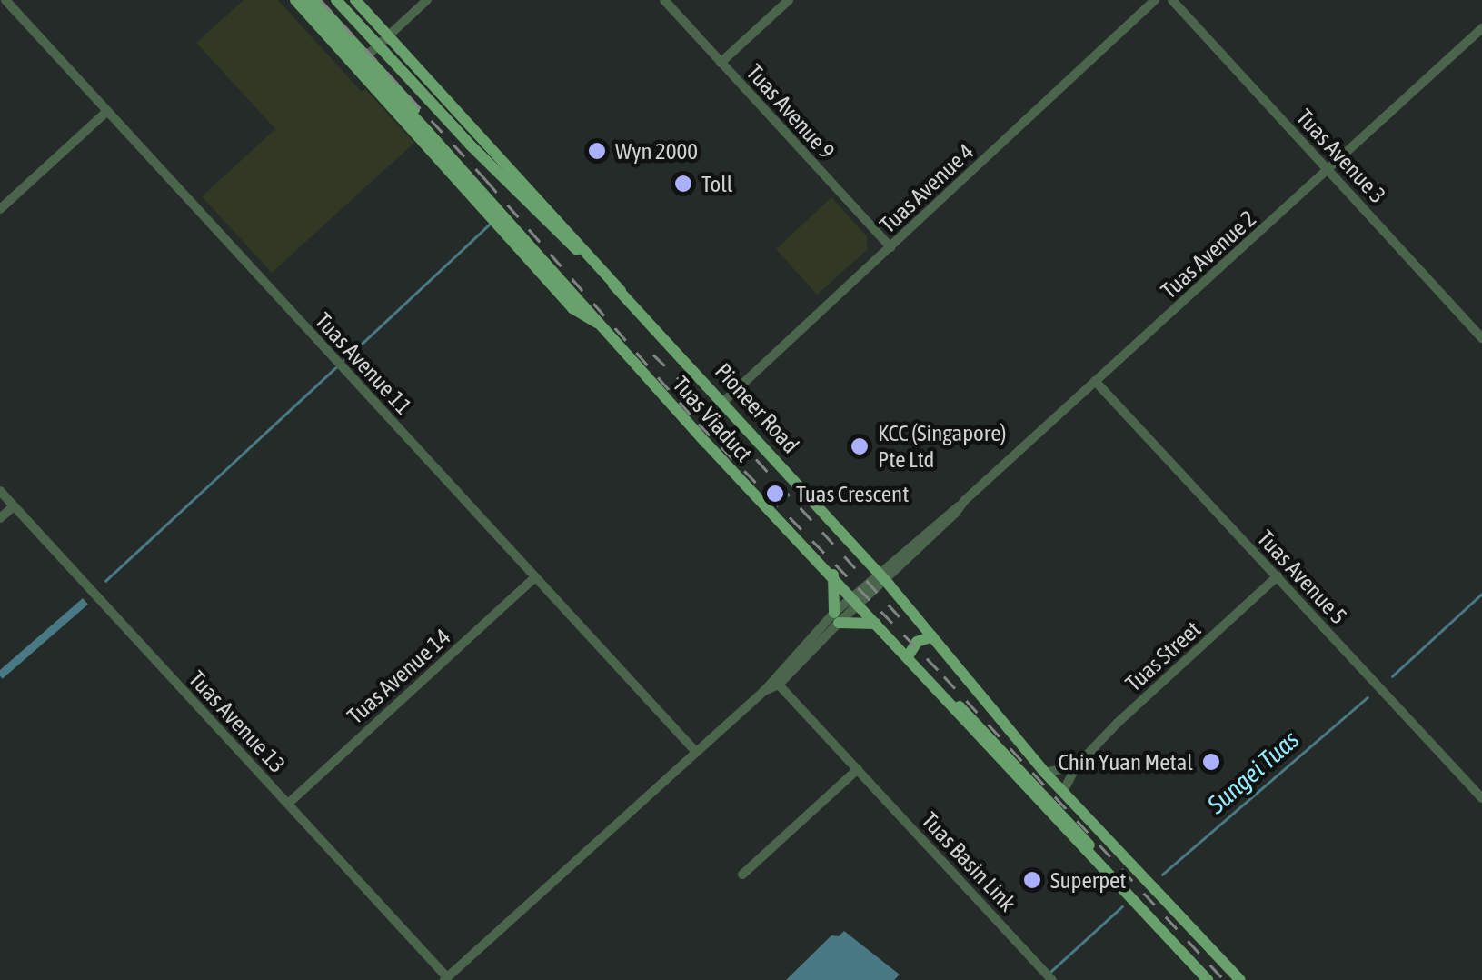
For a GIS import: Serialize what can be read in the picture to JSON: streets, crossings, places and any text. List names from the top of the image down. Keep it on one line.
{"streets":{"main road":["Pioneer Road","Tuas Viaduct"],"street":["Tuas Avenue 9","Tuas Avenue 3","Tuas Avenue 4","Tuas Avenue 2","Tuas Avenue 11","Tuas Avenue 5","Tuas Street","Tuas Avenue 14","Tuas Avenue 13","Tuas Basin Link"]},"crossings":[["Tuas Avenue 9","Tuas Avenue 4"],["Tuas Avenue 3","Tuas Avenue 2"],["Tuas Avenue 4","Pioneer Road"],["Tuas Avenue 2","Pioneer Road"],["Tuas Avenue 2","Tuas Avenue 5"],["Tuas Avenue 11","Tuas Avenue 14"],["Pioneer Road","Tuas Street"],["Tuas Avenue 5","Tuas Street"],["Tuas Avenue 14","Tuas Avenue 13"]],"water":["Sungei Tuas"],"places":["Wyn 2000","Toll","KCC (Singapore) Pte Ltd","Tuas Crescent","Chin Yuan Metal","Superpet"]}
